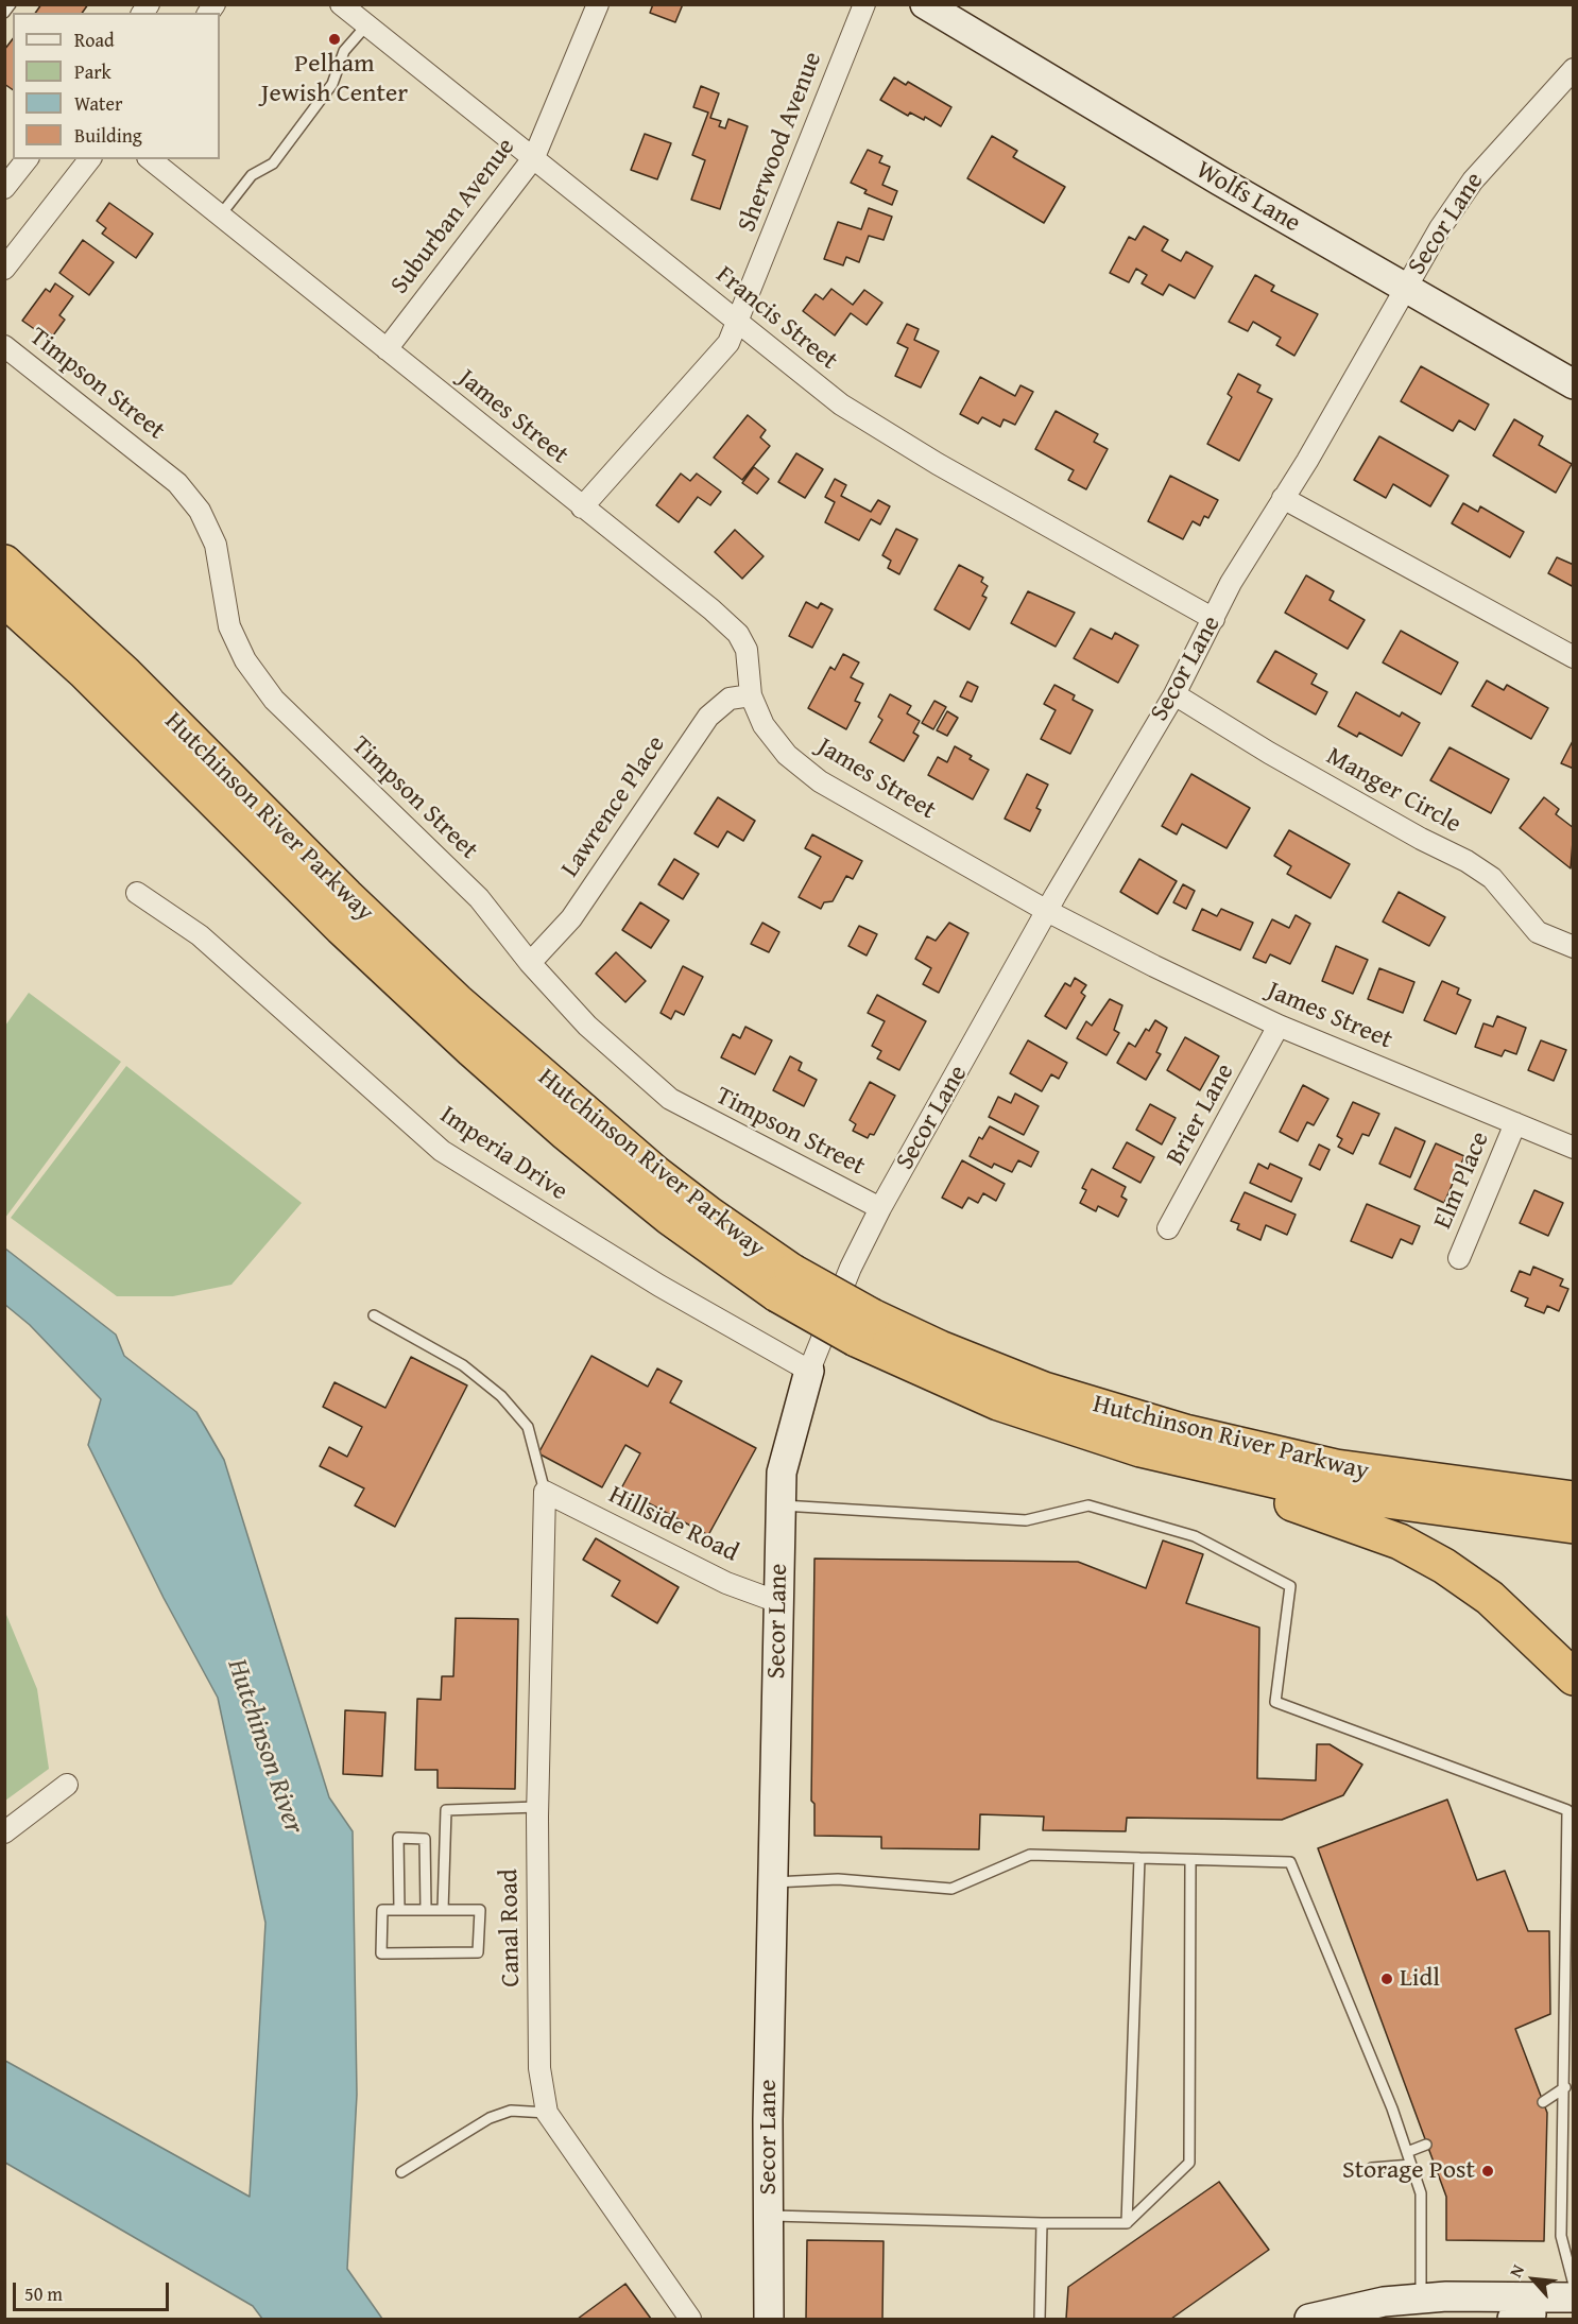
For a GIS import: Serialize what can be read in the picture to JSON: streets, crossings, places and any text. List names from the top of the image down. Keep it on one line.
{"streets":{"highway":["Hutchinson River Parkway"],"street":["Sherwood Avenue","Wolfs Lane","Suburban Avenue","Secor Lane","Francis Street","Timpson Street","James Street","Manger Circle","Lawrence Place","Brier Lane","Imperia Drive","Elm Place","Hillside Road","Canal Road"]},"crossings":[["Sherwood Avenue","Francis Street"],["Sherwood Avenue","James Street"],["Wolfs Lane","Secor Lane"],["Suburban Avenue","Francis Street"],["Suburban Avenue","James Street"],["Secor Lane","Francis Street"],["Secor Lane","Timpson Street"],["Secor Lane","James Street"],["Secor Lane","Manger Circle"],["Secor Lane","Imperia Drive"],["Secor Lane","Hillside Road"],["Timpson Street","Lawrence Place"],["James Street","Lawrence Place"],["James Street","Brier Lane"],["James Street","Elm Place"],["Hillside Road","Canal Road"]],"water":["Hutchinson River"],"places":["Pelham Jewish Center","Lidl","Storage Post"],"legend":["Road","Park","Water","Building"],"scale_bar":"50 m","north":"top left"}
